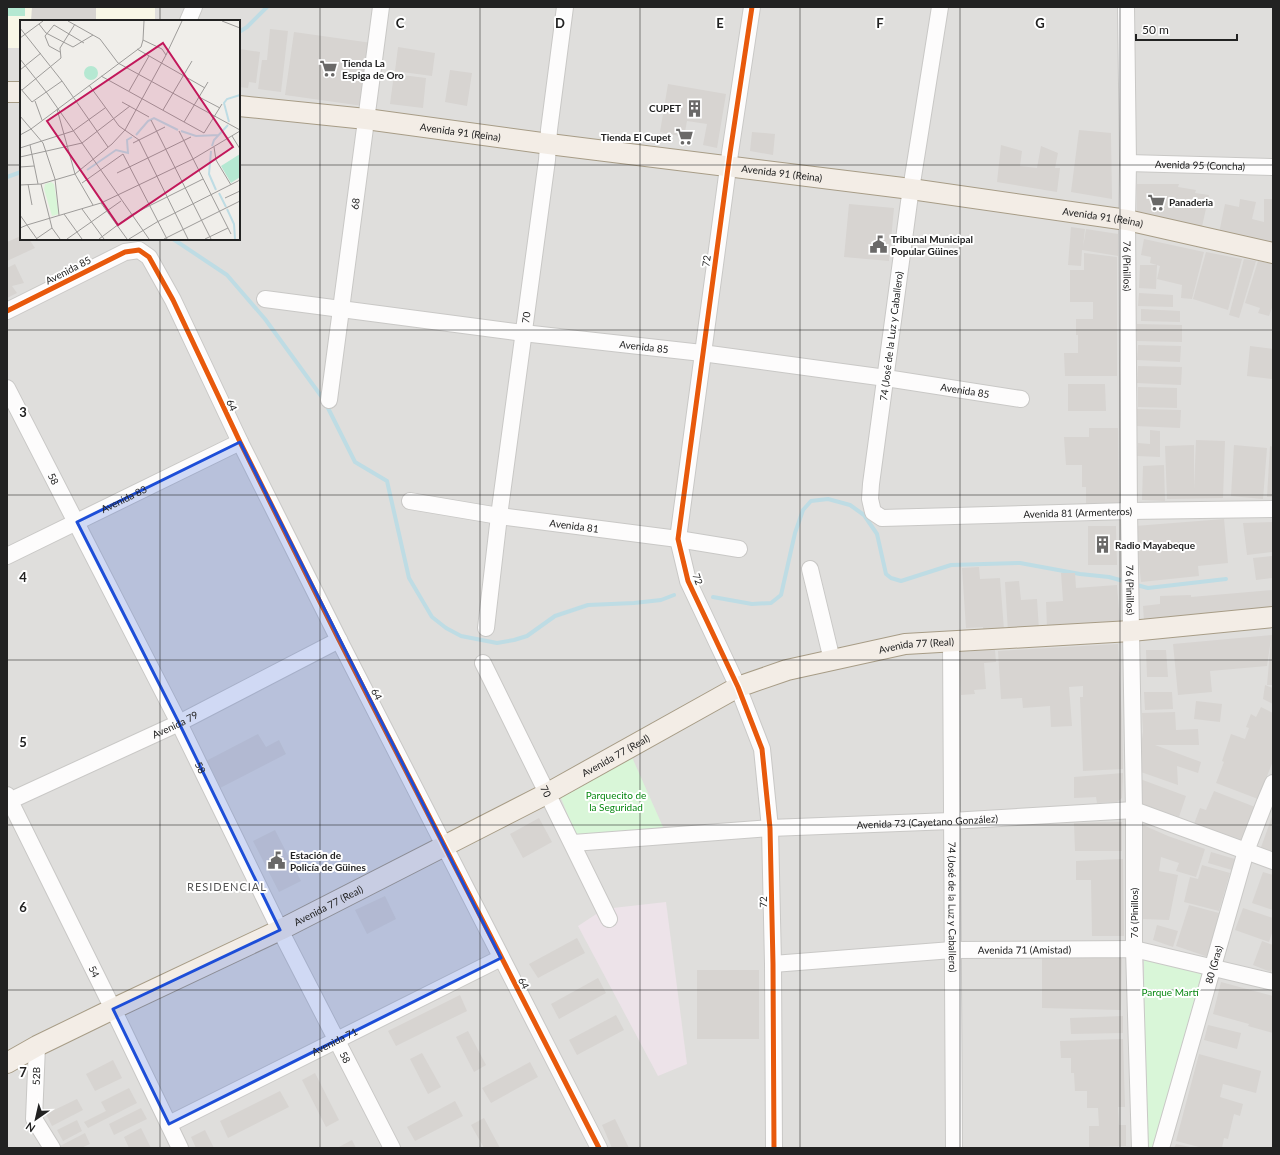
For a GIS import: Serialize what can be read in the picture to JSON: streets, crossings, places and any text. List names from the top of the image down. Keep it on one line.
{"streets":{"main road":["Avenida 91 (Reina)","Avenida 77 (Real)"],"street":["Avenida 95 (Concha)","68","72","76 (Pinillos)","Avenida 85","70","74 (José de la Luz y Caballero)","64","58","Avenida 83","Avenida 81 (Armenteros)","Avenida 81","Avenida 79","Avenida 73 (Cayetano González)","Avenida 71 (Amistad)","80 (Gras)","54","Avenida 71","52B"]},"crossings":[["Avenida 91 (Reina)","68"],["Avenida 91 (Reina)","72"],["Avenida 91 (Reina)","76 (Pinillos)"],["Avenida 91 (Reina)","70"],["Avenida 91 (Reina)","74 (José de la Luz y Caballero)"],["Avenida 95 (Concha)","76 (Pinillos)"],["68","Avenida 85"],["72","Avenida 85"],["72","Avenida 81"],["72","Avenida 77 (Real)"],["72","Avenida 73 (Cayetano González)"],["72","Avenida 71 (Amistad)"],["76 (Pinillos)","Avenida 81 (Armenteros)"],["76 (Pinillos)","Avenida 77 (Real)"],["76 (Pinillos)","Avenida 73 (Cayetano González)"],["76 (Pinillos)","Avenida 71 (Amistad)"],["Avenida 85","70"],["Avenida 85","74 (José de la Luz y Caballero)"],["Avenida 85","64"],["70","Avenida 81"],["70","Avenida 77 (Real)"],["70","Avenida 73 (Cayetano González)"],["74 (José de la Luz y Caballero)","Avenida 81 (Armenteros)"],["74 (José de la Luz y Caballero)","Avenida 77 (Real)"],["74 (José de la Luz y Caballero)","Avenida 73 (Cayetano González)"],["74 (José de la Luz y Caballero)","Avenida 71 (Amistad)"],["64","Avenida 83"],["64","Avenida 77 (Real)"],["64","Avenida 79"],["64","Avenida 71"],["58","Avenida 83"],["58","Avenida 77 (Real)"],["58","Avenida 79"],["58","Avenida 71"],["Avenida 77 (Real)","54"],["Avenida 77 (Real)","52B"],["Avenida 79","54"],["Avenida 73 (Cayetano González)","80 (Gras)"],["Avenida 71 (Amistad)","80 (Gras)"],["54","Avenida 71"]],"districts":["RESIDENCIAL"],"parks":["Parquecito de la Seguridad","Parque Martí"],"places":{"supermarket":["Tienda La Espiga de Oro","Tienda El Cupet","Panaderia"],"building":["CUPET","Radio Mayabeque"],"public building":["Tribunal Municipal Popular Güines","Estación de Policía de Güines"]},"scale_bar":"50 m","north":"bottom left","grid":{"columns":["C","D","E","F","G"],"rows":["3","4","5","6","7"]}}
